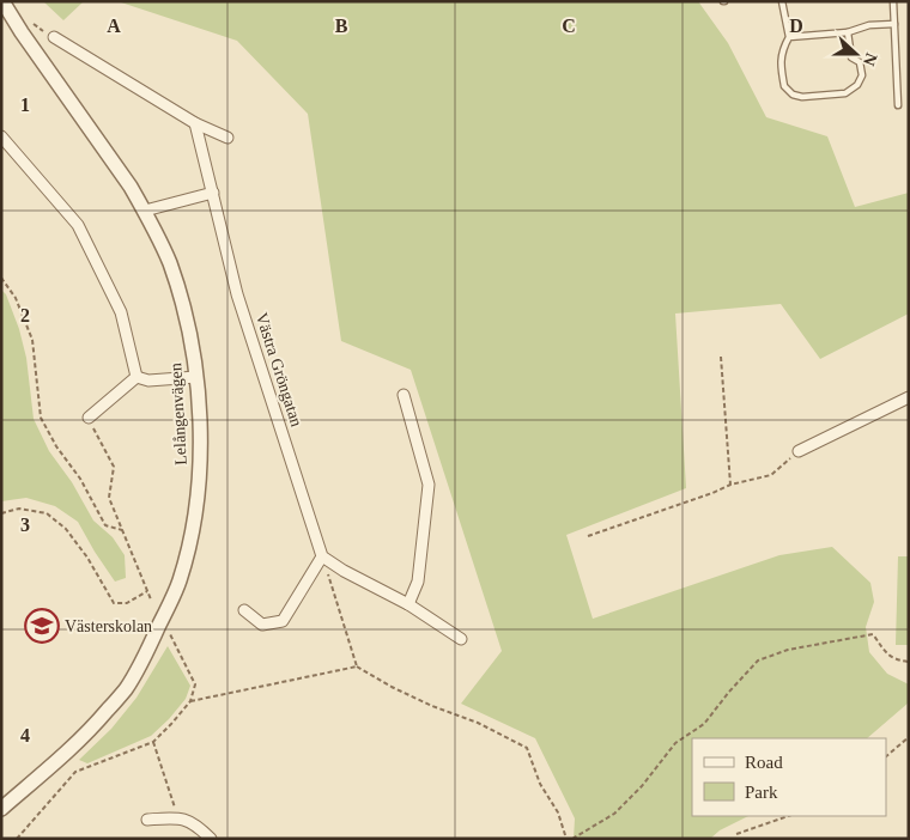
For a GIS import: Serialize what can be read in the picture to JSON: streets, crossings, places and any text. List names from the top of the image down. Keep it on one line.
{"streets":{"street":["Västra Gröngatan","Lelångenvägen"]},"places":{"school or university":["Västerskolan"]},"legend":["Road","Park"],"north":"right","grid":{"columns":["A","B","C","D"],"rows":["1","2","3","4"]}}
